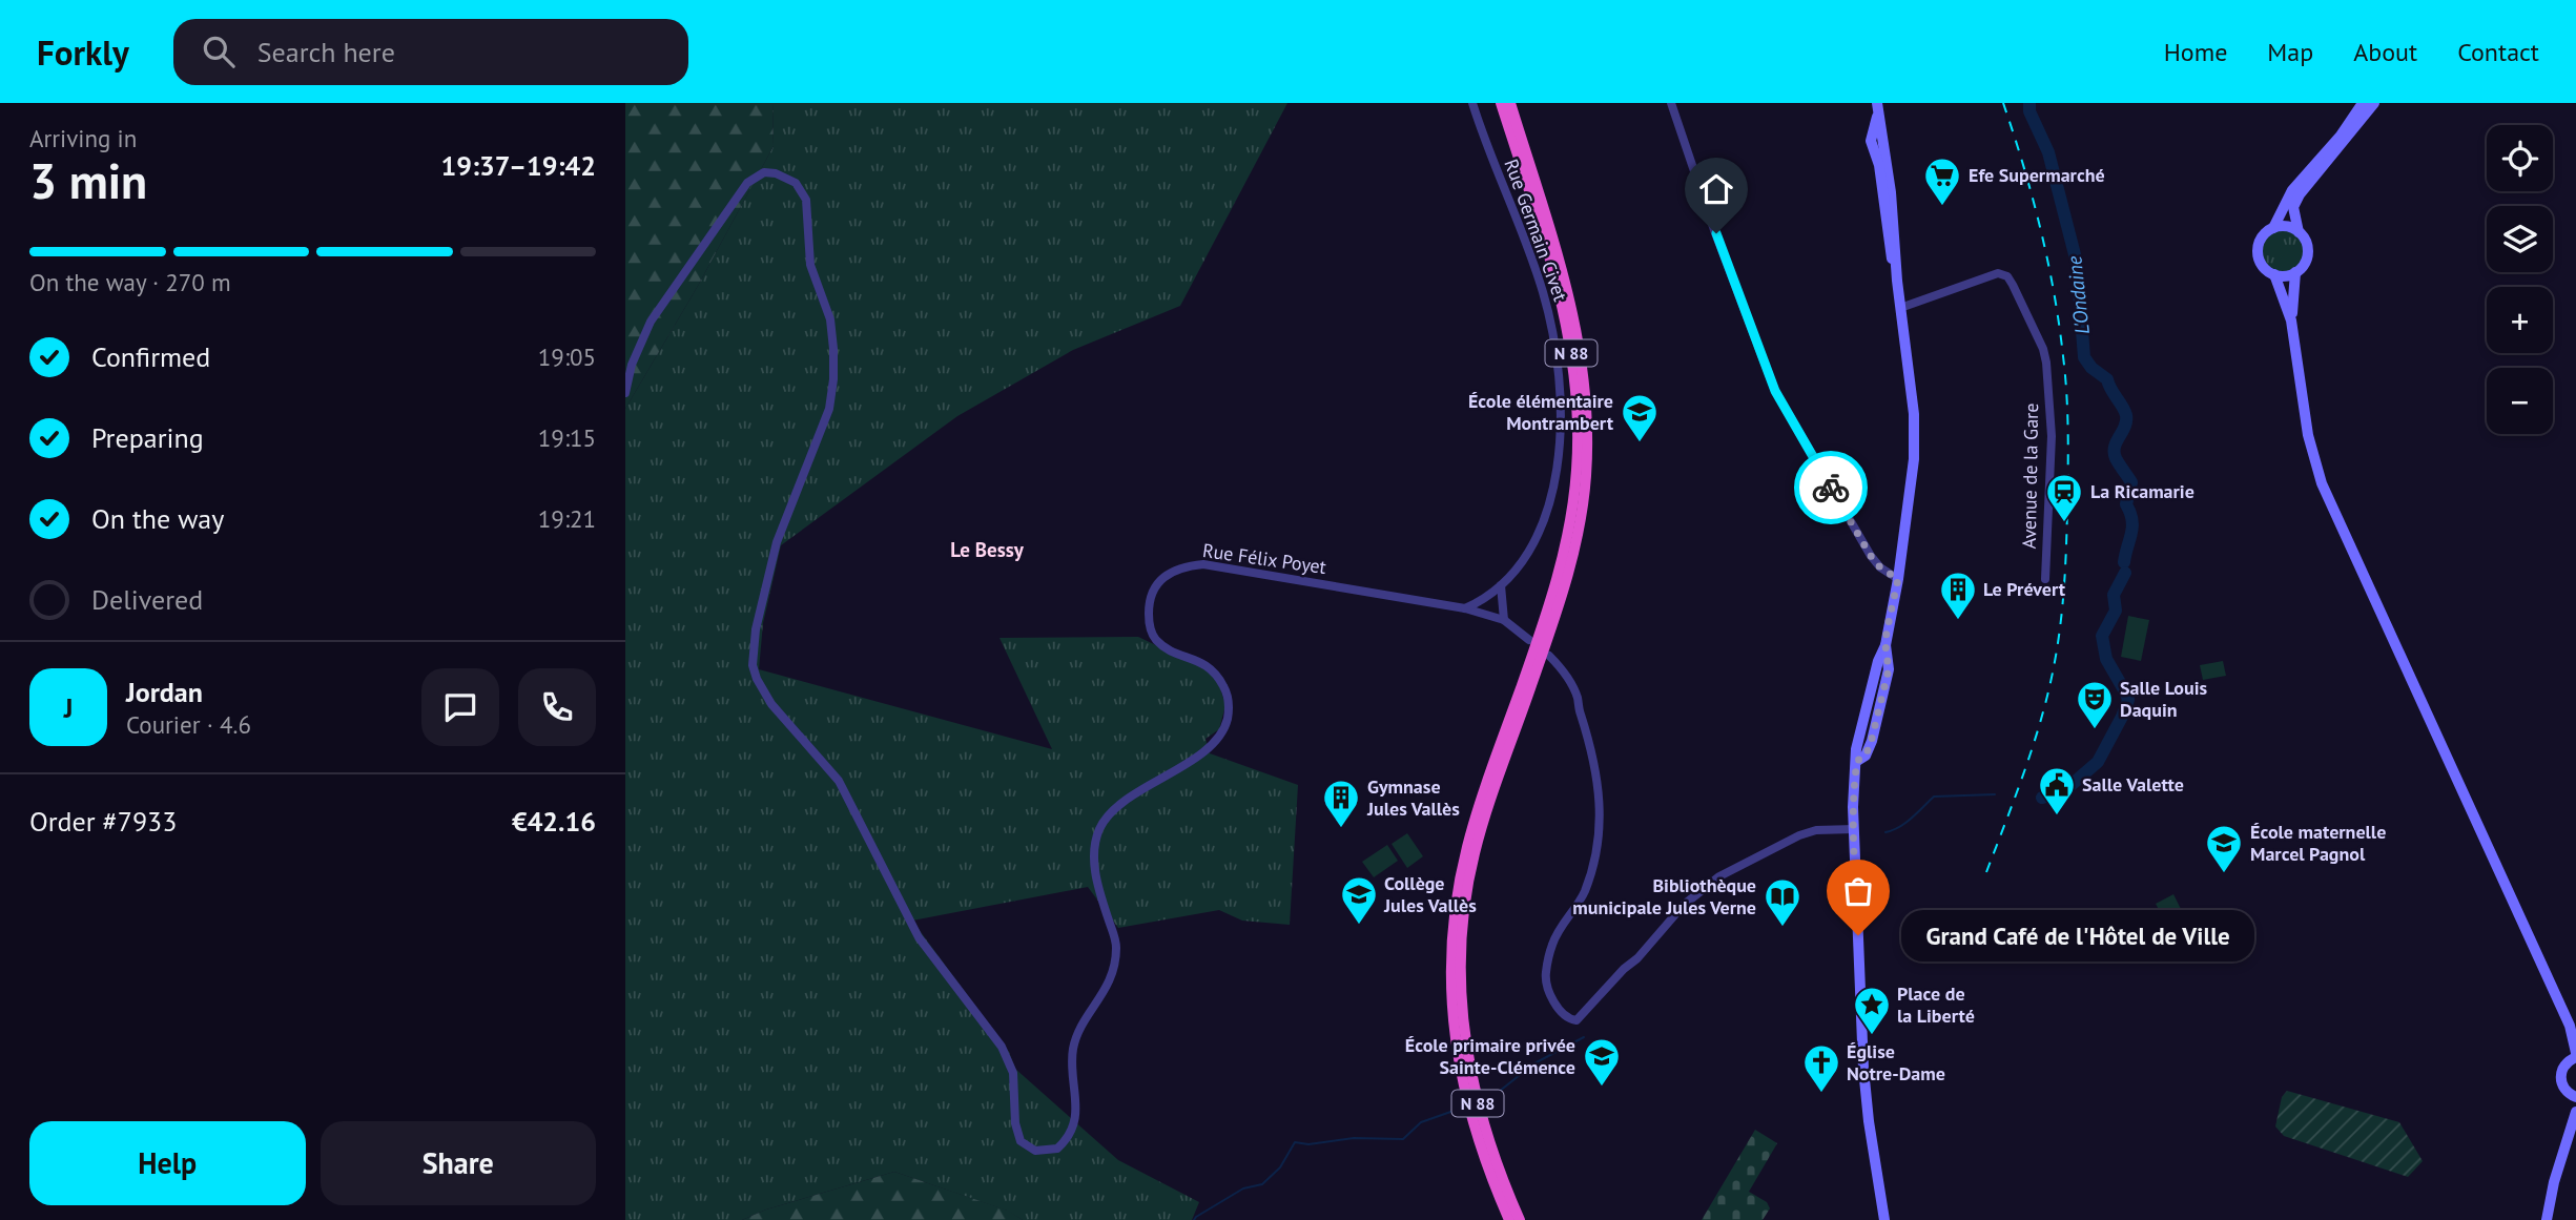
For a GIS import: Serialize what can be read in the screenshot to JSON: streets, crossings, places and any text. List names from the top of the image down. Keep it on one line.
{"streets":{"highway":["N 88"],"street":["Rue Germain Civet","Avenue de la Gare","Rue Félix Poyet"]},"crossings":[["Rue Germain Civet","Rue Félix Poyet"]],"districts":["Le Bessy"],"water":["L'Ondaine"],"places":{"supermarket":["Efe Supermarché"],"school or university":["École élémentaire Montrambert","École maternelle Marcel Pagnol","Collège Jules Vallès","École primaire privée Sainte-Clémence"],"station":["La Ricamarie"],"building":["Le Prévert","Gymnase Jules Vallès"],"theatre":["Salle Louis Daquin"],"public building":["Salle Valette"],"library":["Bibliothèque municipale Jules Verne"],"other":["Grand Café de l'Hôtel de Ville"],"place":["Place de la Liberté"],"church":["Église Notre-Dame"]},"page":{"header":"Forkly","search":"Search here","nav":["Home","Map","About","Contact"],"heading":["3 min","Arriving in","19:37–19:42"],"panel":["Jordan","Courier · 4.6","Order #7933","€42.16"],"map_buttons":["+","−"],"bar":"On the way · 270 m","list":[["Confirmed","19:05"],["Preparing","19:15"],["On the way","19:21"],"Delivered"],"round":"J","bubble":"Grand Café de l'Hôtel de Ville","buttons":["Help","Share"]}}
